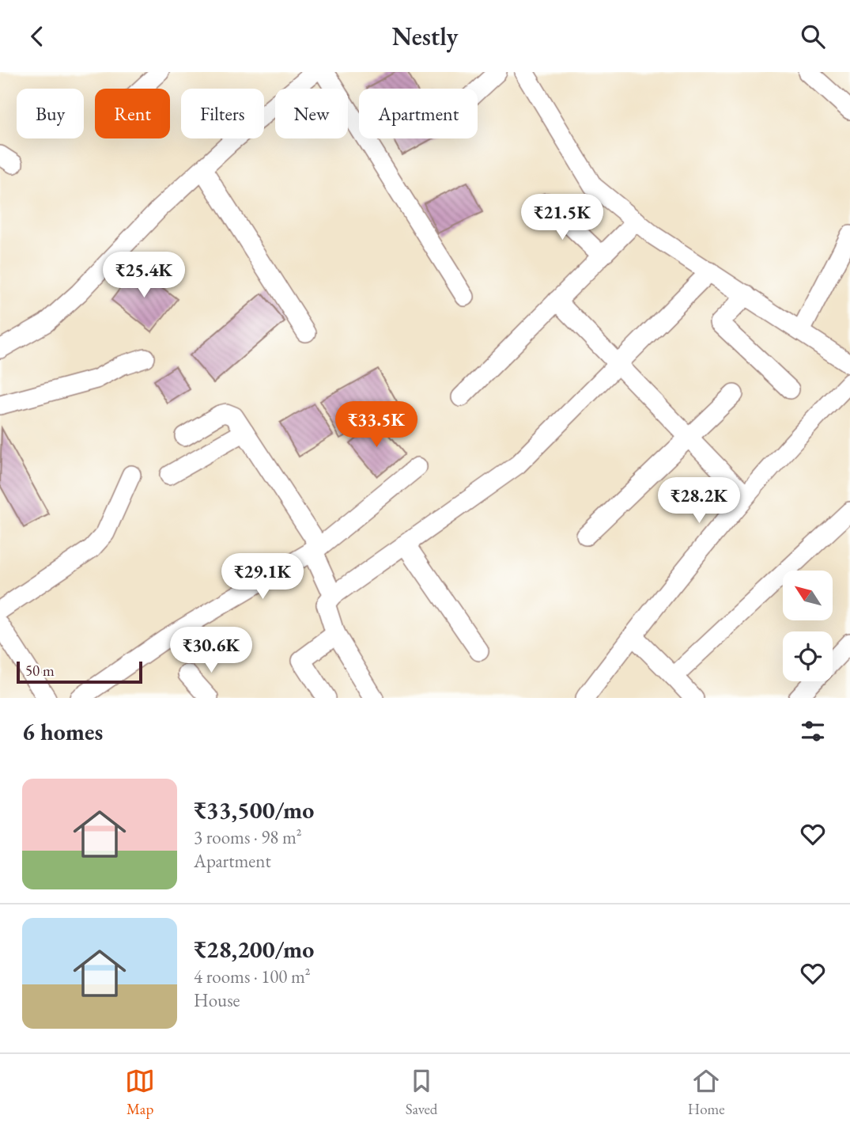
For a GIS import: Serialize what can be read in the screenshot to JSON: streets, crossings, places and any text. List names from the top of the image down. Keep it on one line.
{"scale_bar":"50 m","north":"top left","page":{"header":"Nestly","chip":["Buy","Rent","Filters","New","Apartment"],"price":["₹21.5K","₹25.4K","₹33.5K","₹28.2K","₹29.1K","₹30.6K"],"scale":"50 m","heading":"6 homes","list":[{"name":"₹33,500/mo","note":"3 rooms · 98 m² · Apartment"},{"name":"₹28,200/mo","note":"4 rooms · 100 m² · House"}],"tabs":["Map","Saved","Home"]}}
